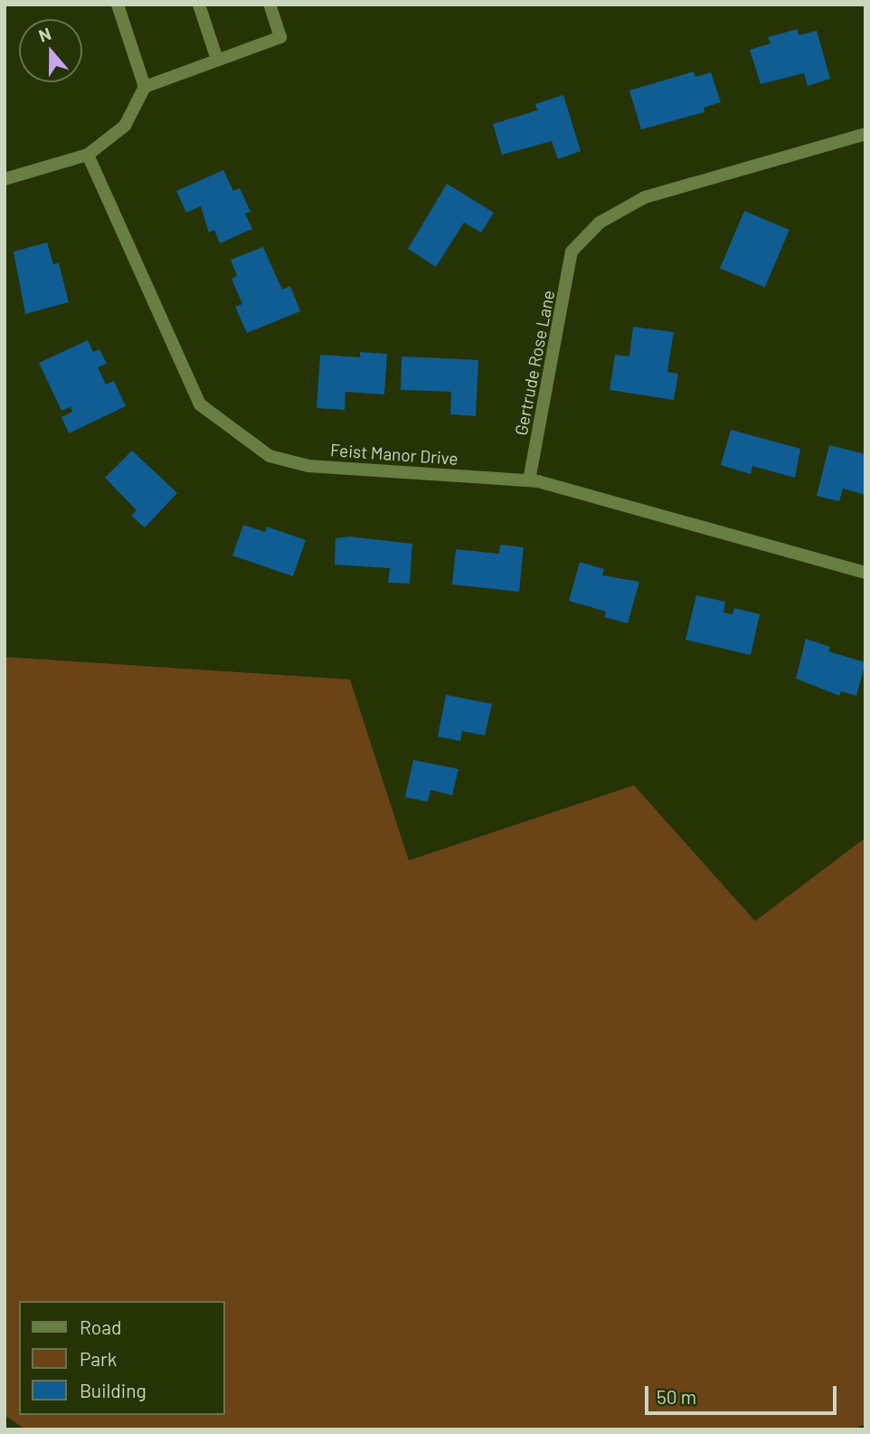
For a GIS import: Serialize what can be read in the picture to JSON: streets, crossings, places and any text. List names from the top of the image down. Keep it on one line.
{"streets":{"street":["Gertrude Rose Lane","Feist Manor Drive"]},"crossings":[["Gertrude Rose Lane","Feist Manor Drive"]],"legend":["Road","Park","Building"],"scale_bar":"50 m","north":"top"}
